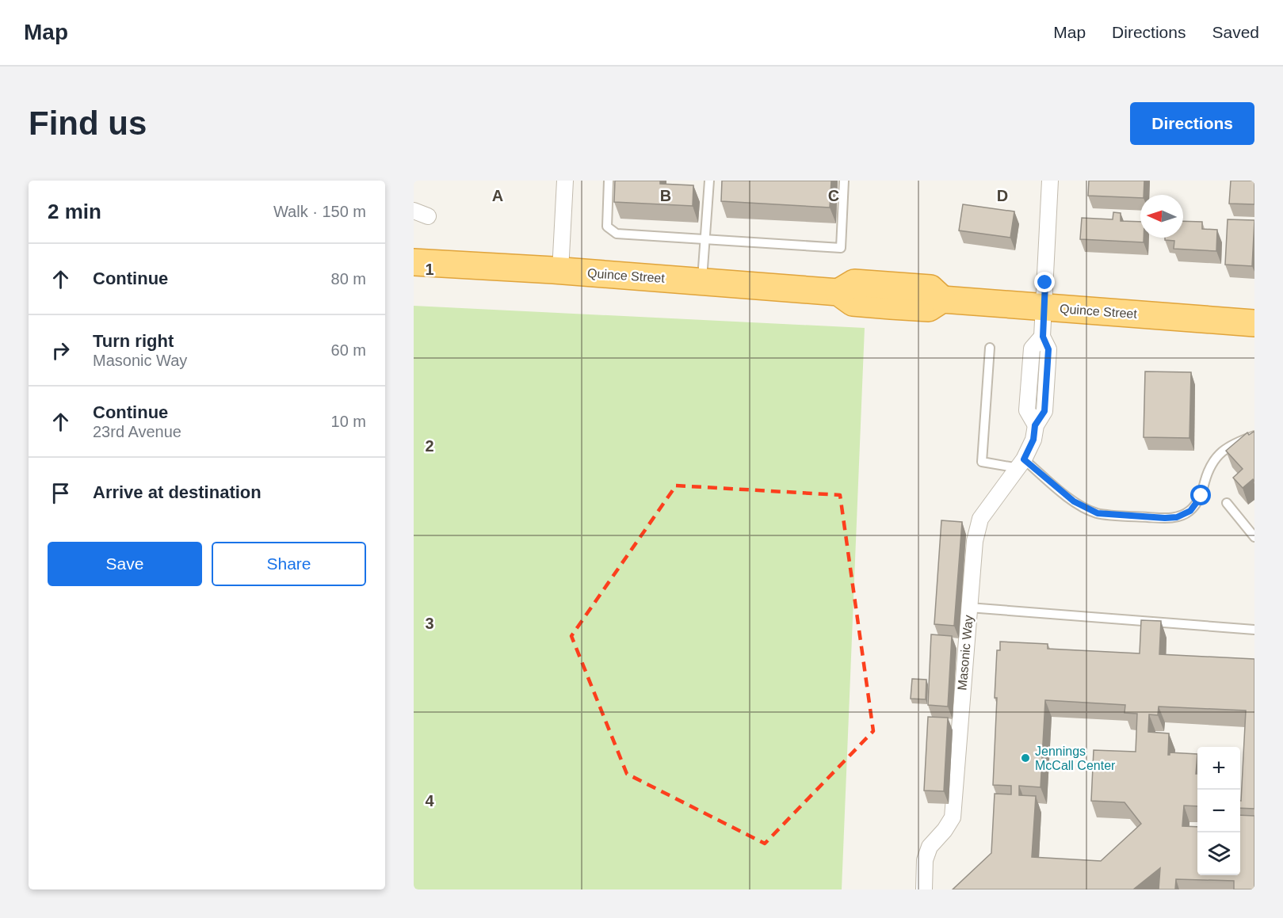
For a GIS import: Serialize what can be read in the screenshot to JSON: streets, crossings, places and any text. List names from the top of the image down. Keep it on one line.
{"streets":{"highway":["Quince Street"],"street":["Masonic Way"]},"crossings":[["Quince Street","Masonic Way"]],"places":["Jennings McCall Center"],"north":"left","page":{"header":"Map","nav":["Map","Directions","Saved"],"buttons":["Directions",["Save","Share"]],"title":"Find us","heading":["2 min","Walk · 150 m"],"list":[["Continue","80 m"],["Turn right","Masonic Way","60 m"],["Continue","23rd Avenue","10 m"],"Arrive at destination"],"map_buttons":["+","−"]},"grid":{"columns":["A","B","C","D"],"rows":["1","2","3","4"]}}
